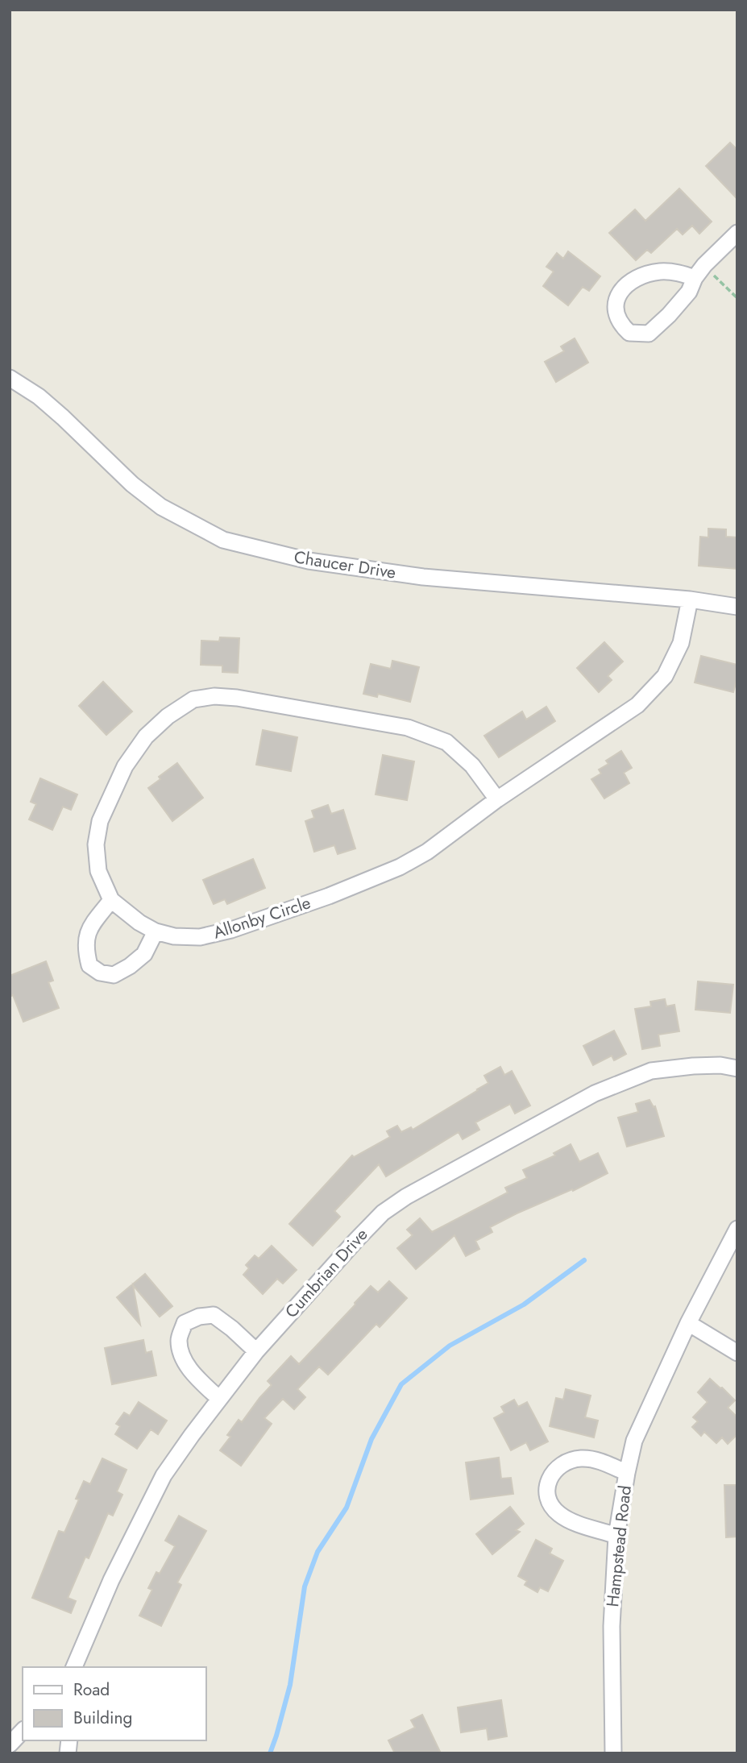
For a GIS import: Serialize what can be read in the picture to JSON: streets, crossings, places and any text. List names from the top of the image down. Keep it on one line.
{"streets":{"street":["Chaucer Drive","Allonby Circle","Cumbrian Drive","Hampstead Road"]},"crossings":[["Chaucer Drive","Allonby Circle"]],"legend":["Road","Building"]}
